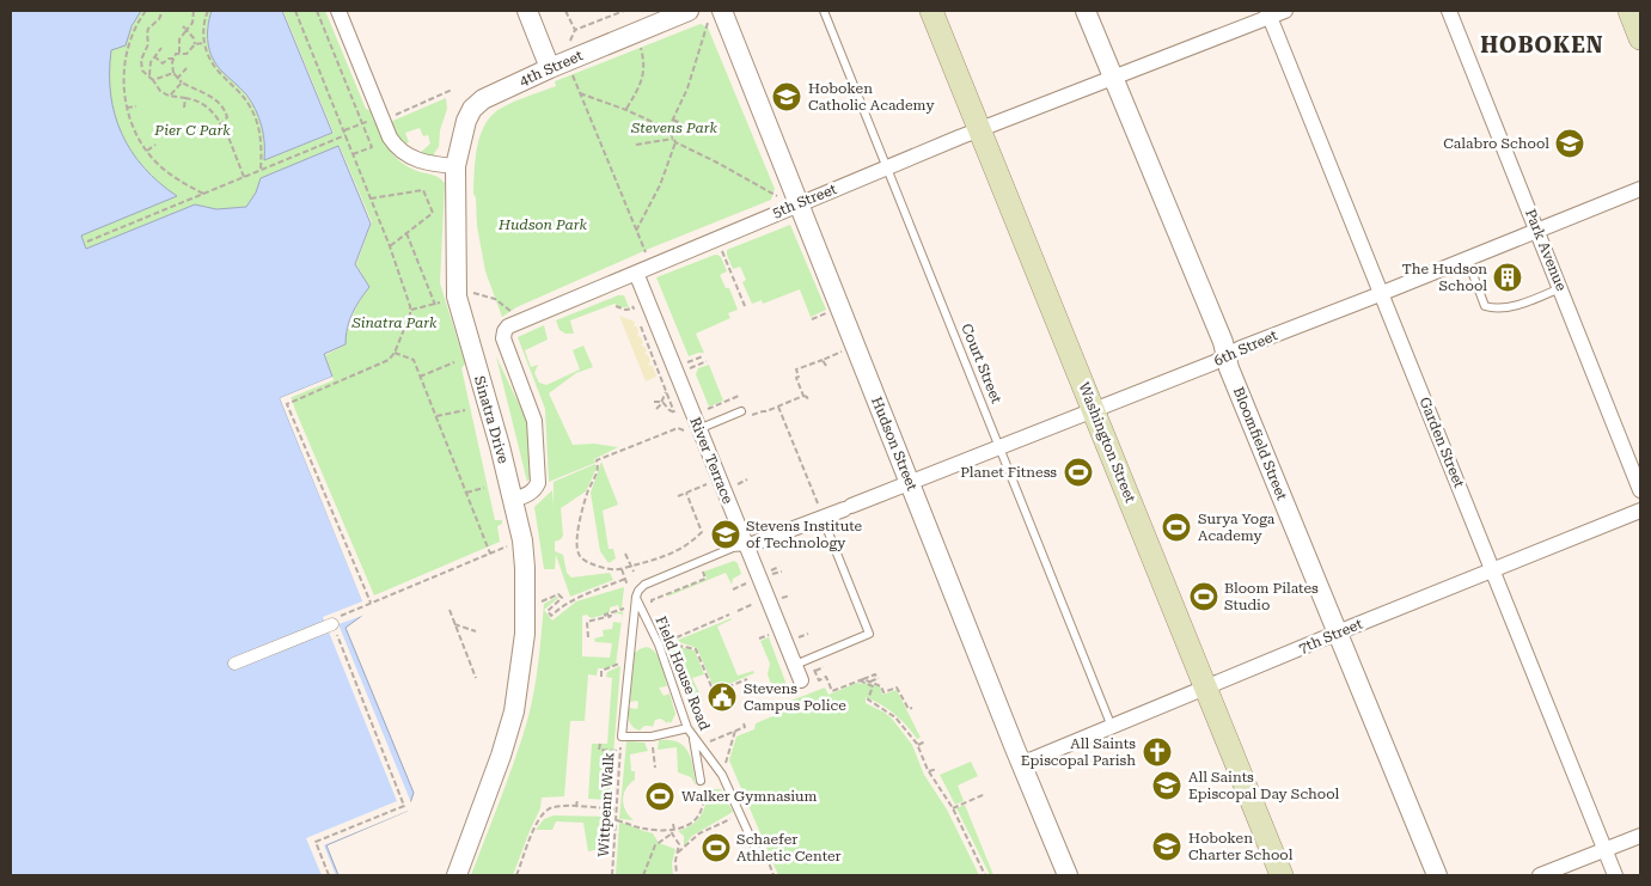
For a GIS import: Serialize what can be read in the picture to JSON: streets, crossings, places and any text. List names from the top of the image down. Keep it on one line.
{"streets":{"main road":["Washington Street"],"street":["4th Street","5th Street","Park Avenue","6th Street","Sinatra Drive","Garden Street","Hudson Street","Bloomfield Street","River Terrace","7th Street"],"lane":["Court Street","Field House Road"],"path":["Wittpenn Walk"]},"crossings":[["4th Street","Sinatra Drive"],["5th Street","Court Street"],["5th Street","Sinatra Drive"],["5th Street","Washington Street"],["5th Street","Garden Street"],["5th Street","Hudson Street"],["5th Street","Bloomfield Street"],["5th Street","River Terrace"],["Park Avenue","6th Street"],["6th Street","Court Street"],["6th Street","Washington Street"],["6th Street","Garden Street"],["6th Street","Hudson Street"],["6th Street","Bloomfield Street"],["6th Street","River Terrace"],["Court Street","7th Street"],["Washington Street","7th Street"],["Garden Street","7th Street"],["Hudson Street","7th Street"],["Bloomfield Street","7th Street"]],"districts":["HOBOKEN"],"parks":["Stevens Park","Pier C Park","Hudson Park","Sinatra Park"],"places":{"school or university":["Hoboken Catholic Academy","Calabro School","Stevens Institute of Technology","All Saints Episcopal Day School","Hoboken Charter School"],"building":["The Hudson School"],"sports":["Planet Fitness","Surya Yoga Academy","Bloom Pilates Studio","Walker Gymnasium","Schaefer Athletic Center"],"public building":["Stevens Campus Police"],"church":["All Saints Episcopal Parish"]}}
